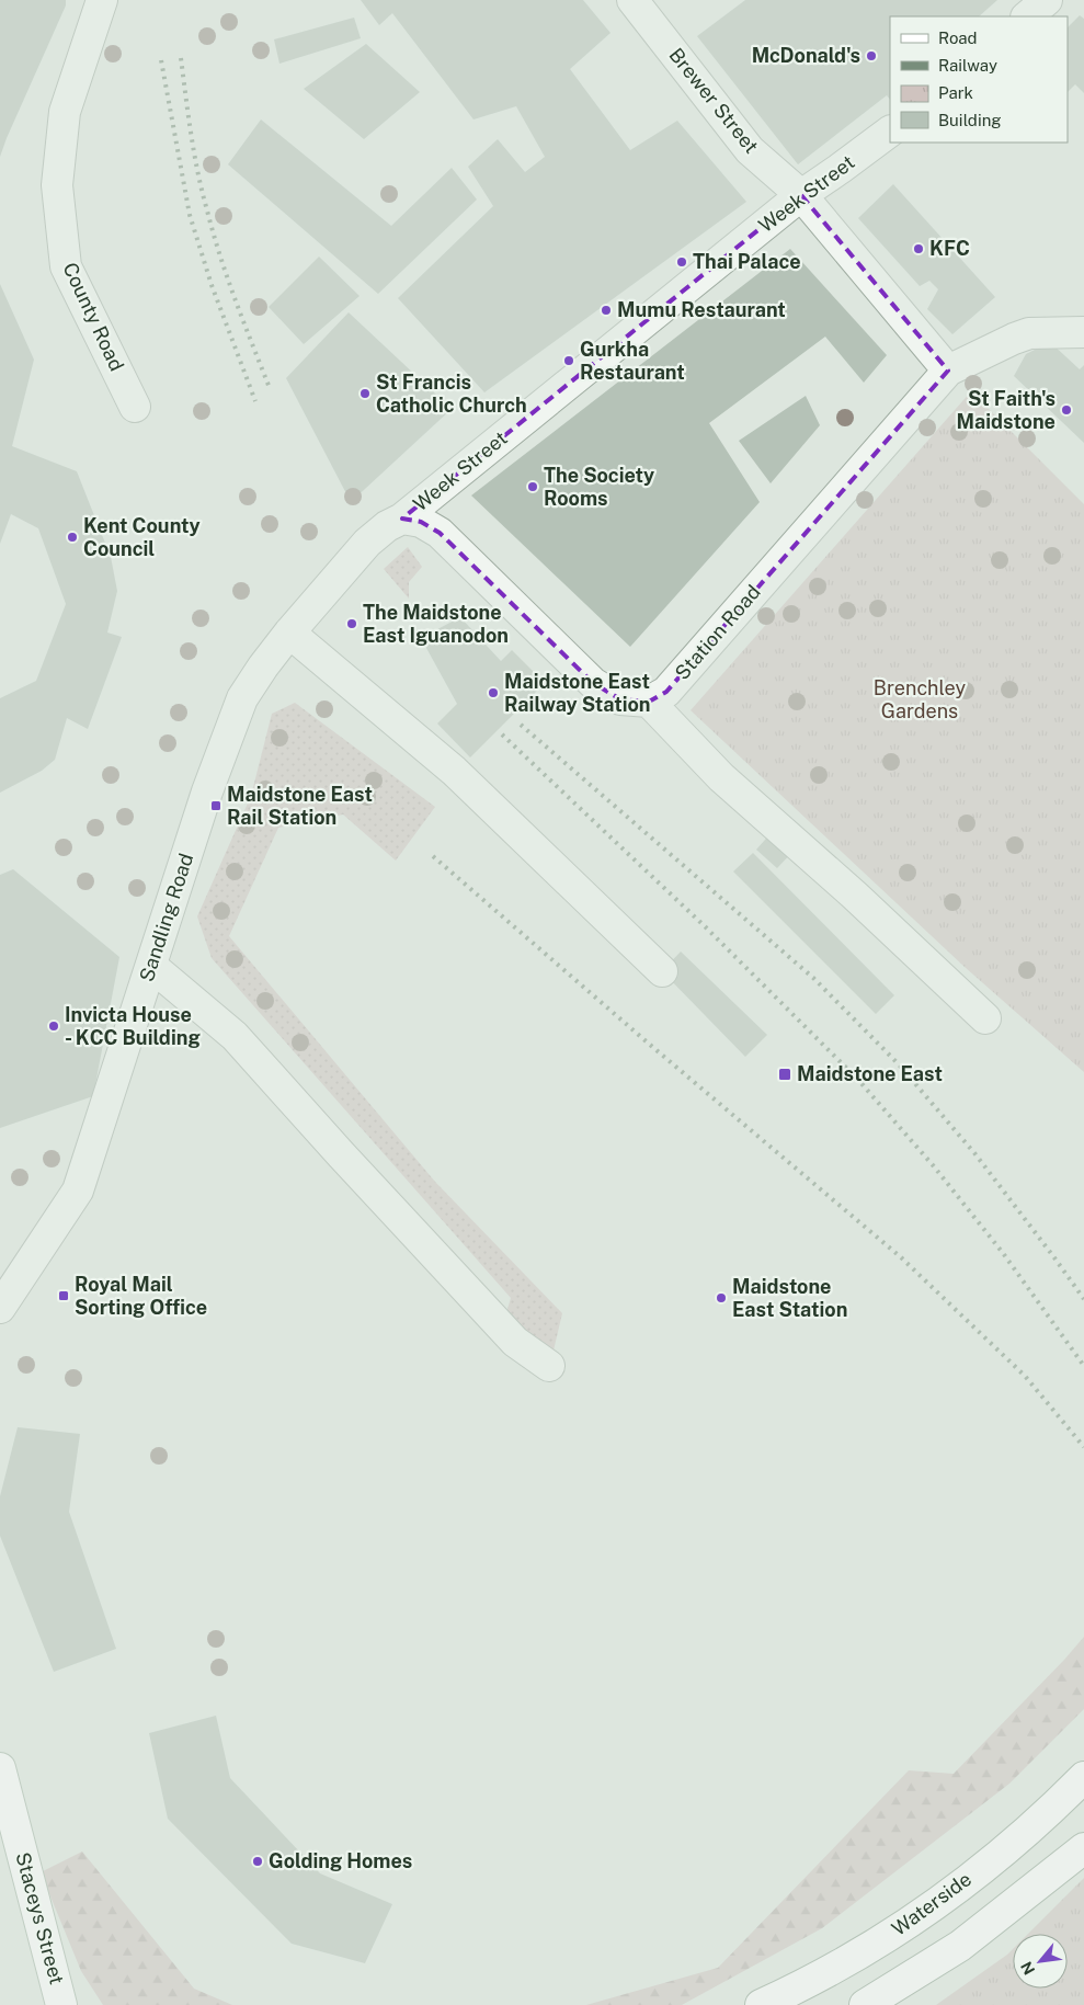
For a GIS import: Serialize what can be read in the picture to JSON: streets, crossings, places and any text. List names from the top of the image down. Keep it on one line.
{"streets":{"main road":["Waterside","Staceys Street"],"street":["Brewer Street","Week Street","County Road","Station Road","Sandling Road"]},"crossings":[["Brewer Street","Week Street"],["Week Street","Sandling Road"]],"parks":["Brenchley Gardens"],"places":{"other":["McDonald's","KFC","Thai Palace","Mumu Restaurant","Gurkha Restaurant","St Francis Catholic Church","St Faith's Maidstone","The Society Rooms","Kent County Council","The Maidstone East Iguanodon","Maidstone East Railway Station","Invicta House - KCC Building","Maidstone East Station","Golding Homes"],"transit":["Maidstone East Rail Station","Maidstone East","Royal Mail Sorting Office"]},"legend":["Road","Railway","Park","Building"],"north":"bottom left"}
